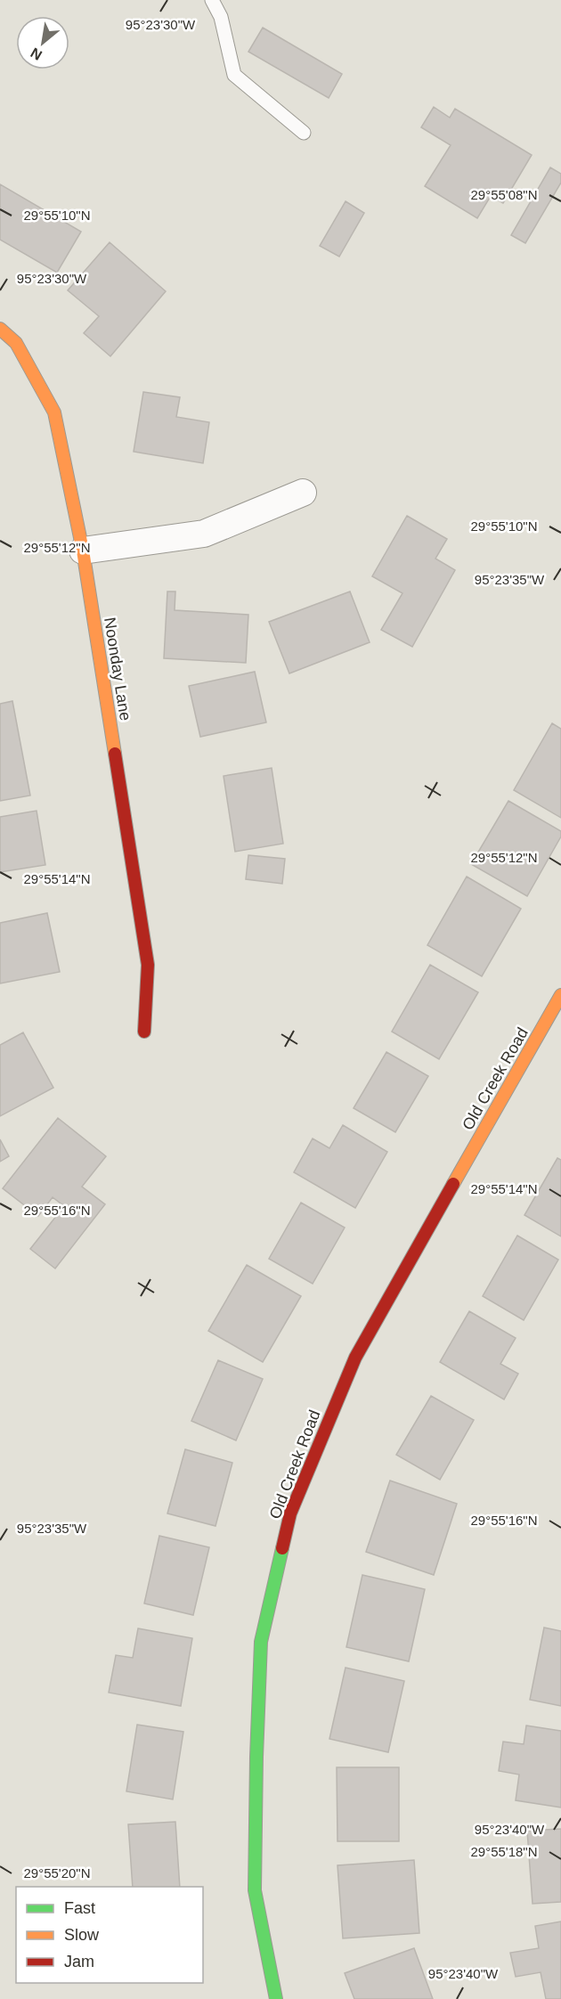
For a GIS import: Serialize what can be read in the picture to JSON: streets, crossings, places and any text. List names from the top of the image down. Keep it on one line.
{"streets":{"street":["Noonday Lane","Old Creek Road"]},"legend":["Fast","Slow","Jam"],"north":"bottom left","coordinates":["95°23'30\"W","29°55'08\"N","29°55'10\"N","29°55'12\"N","95°23'35\"W","29°55'14\"N","29°55'16\"N","95°23'40\"W","29°55'18\"N","29°55'20\"N"]}
